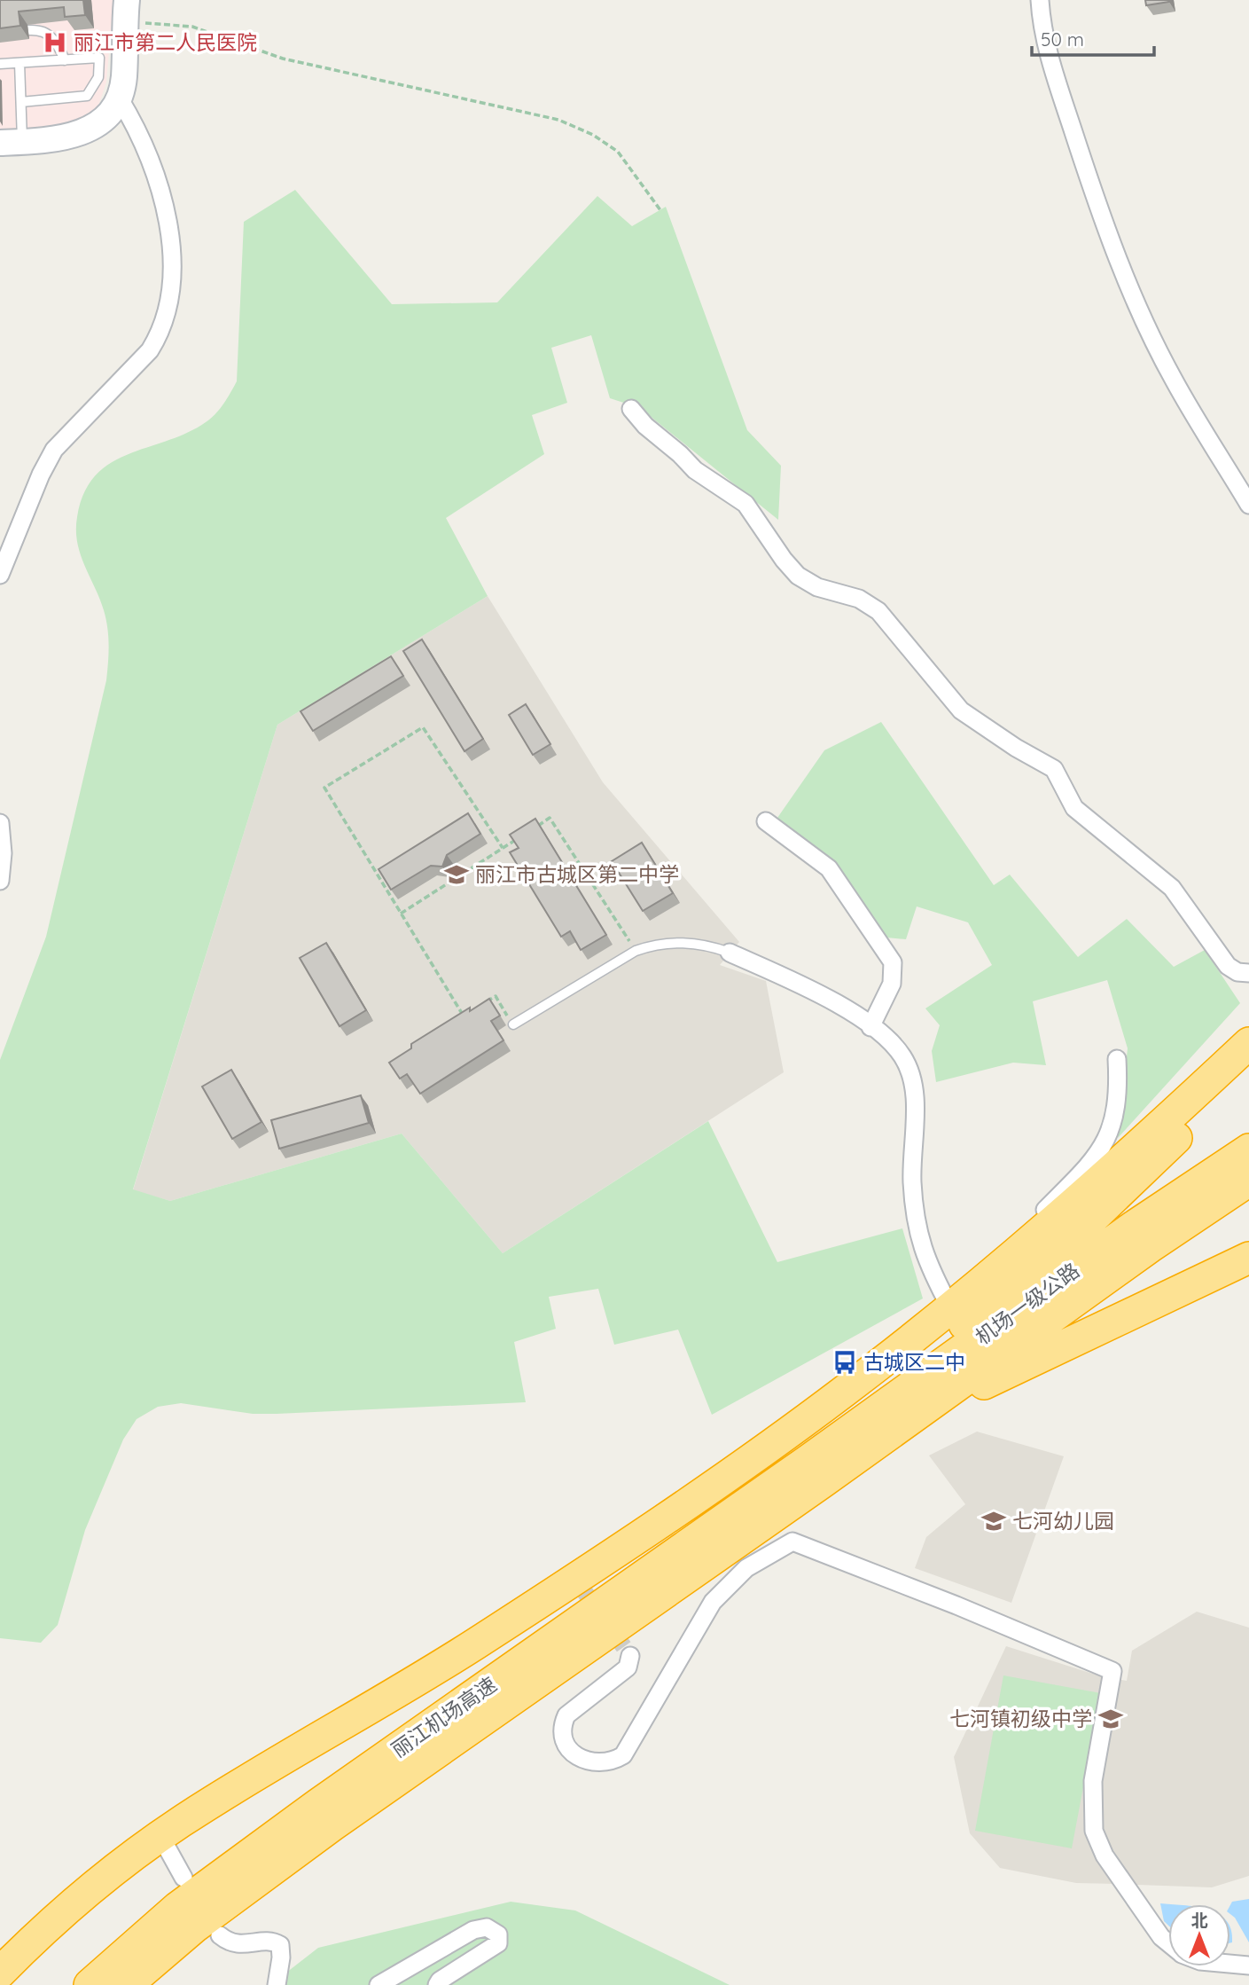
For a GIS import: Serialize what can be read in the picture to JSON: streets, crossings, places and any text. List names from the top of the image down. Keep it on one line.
{"streets":{"highway":["机场一级公路","丽江机场高速"]},"crossings":[["机场一级公路","丽江机场高速"]],"places":{"hospital":["丽江市第二人民医院"],"school or university":["丽江市古城区第二中学","七河幼儿园","七河镇初级中学"],"bus stop":["古城区二中"]},"scale_bar":"50 m","north":"top"}
